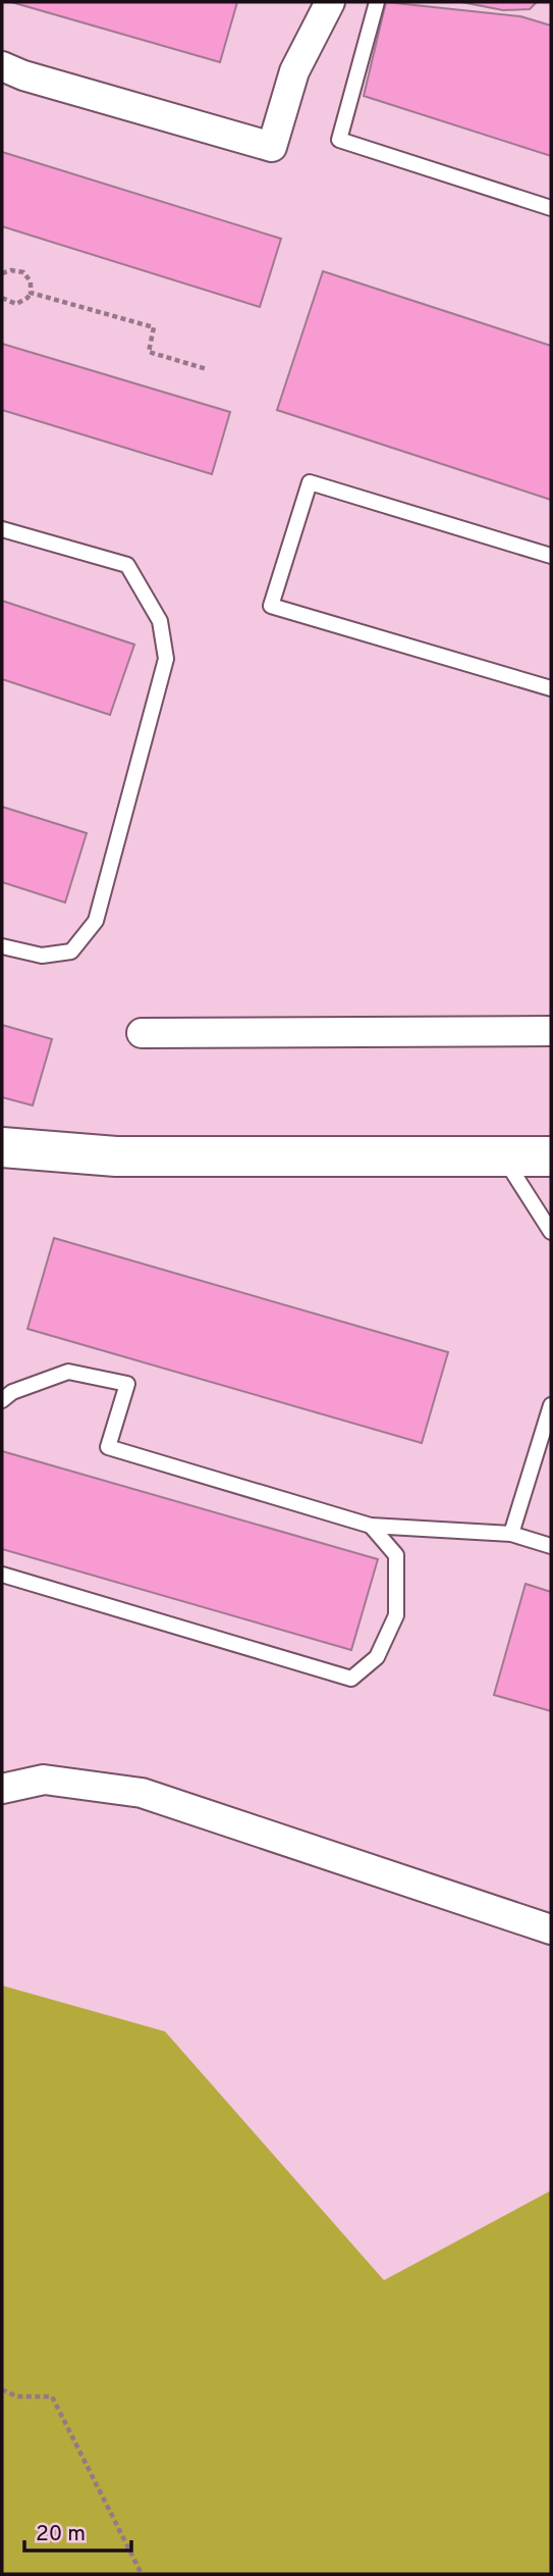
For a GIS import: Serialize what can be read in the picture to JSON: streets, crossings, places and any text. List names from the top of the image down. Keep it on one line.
{"scale_bar":"20 m"}
